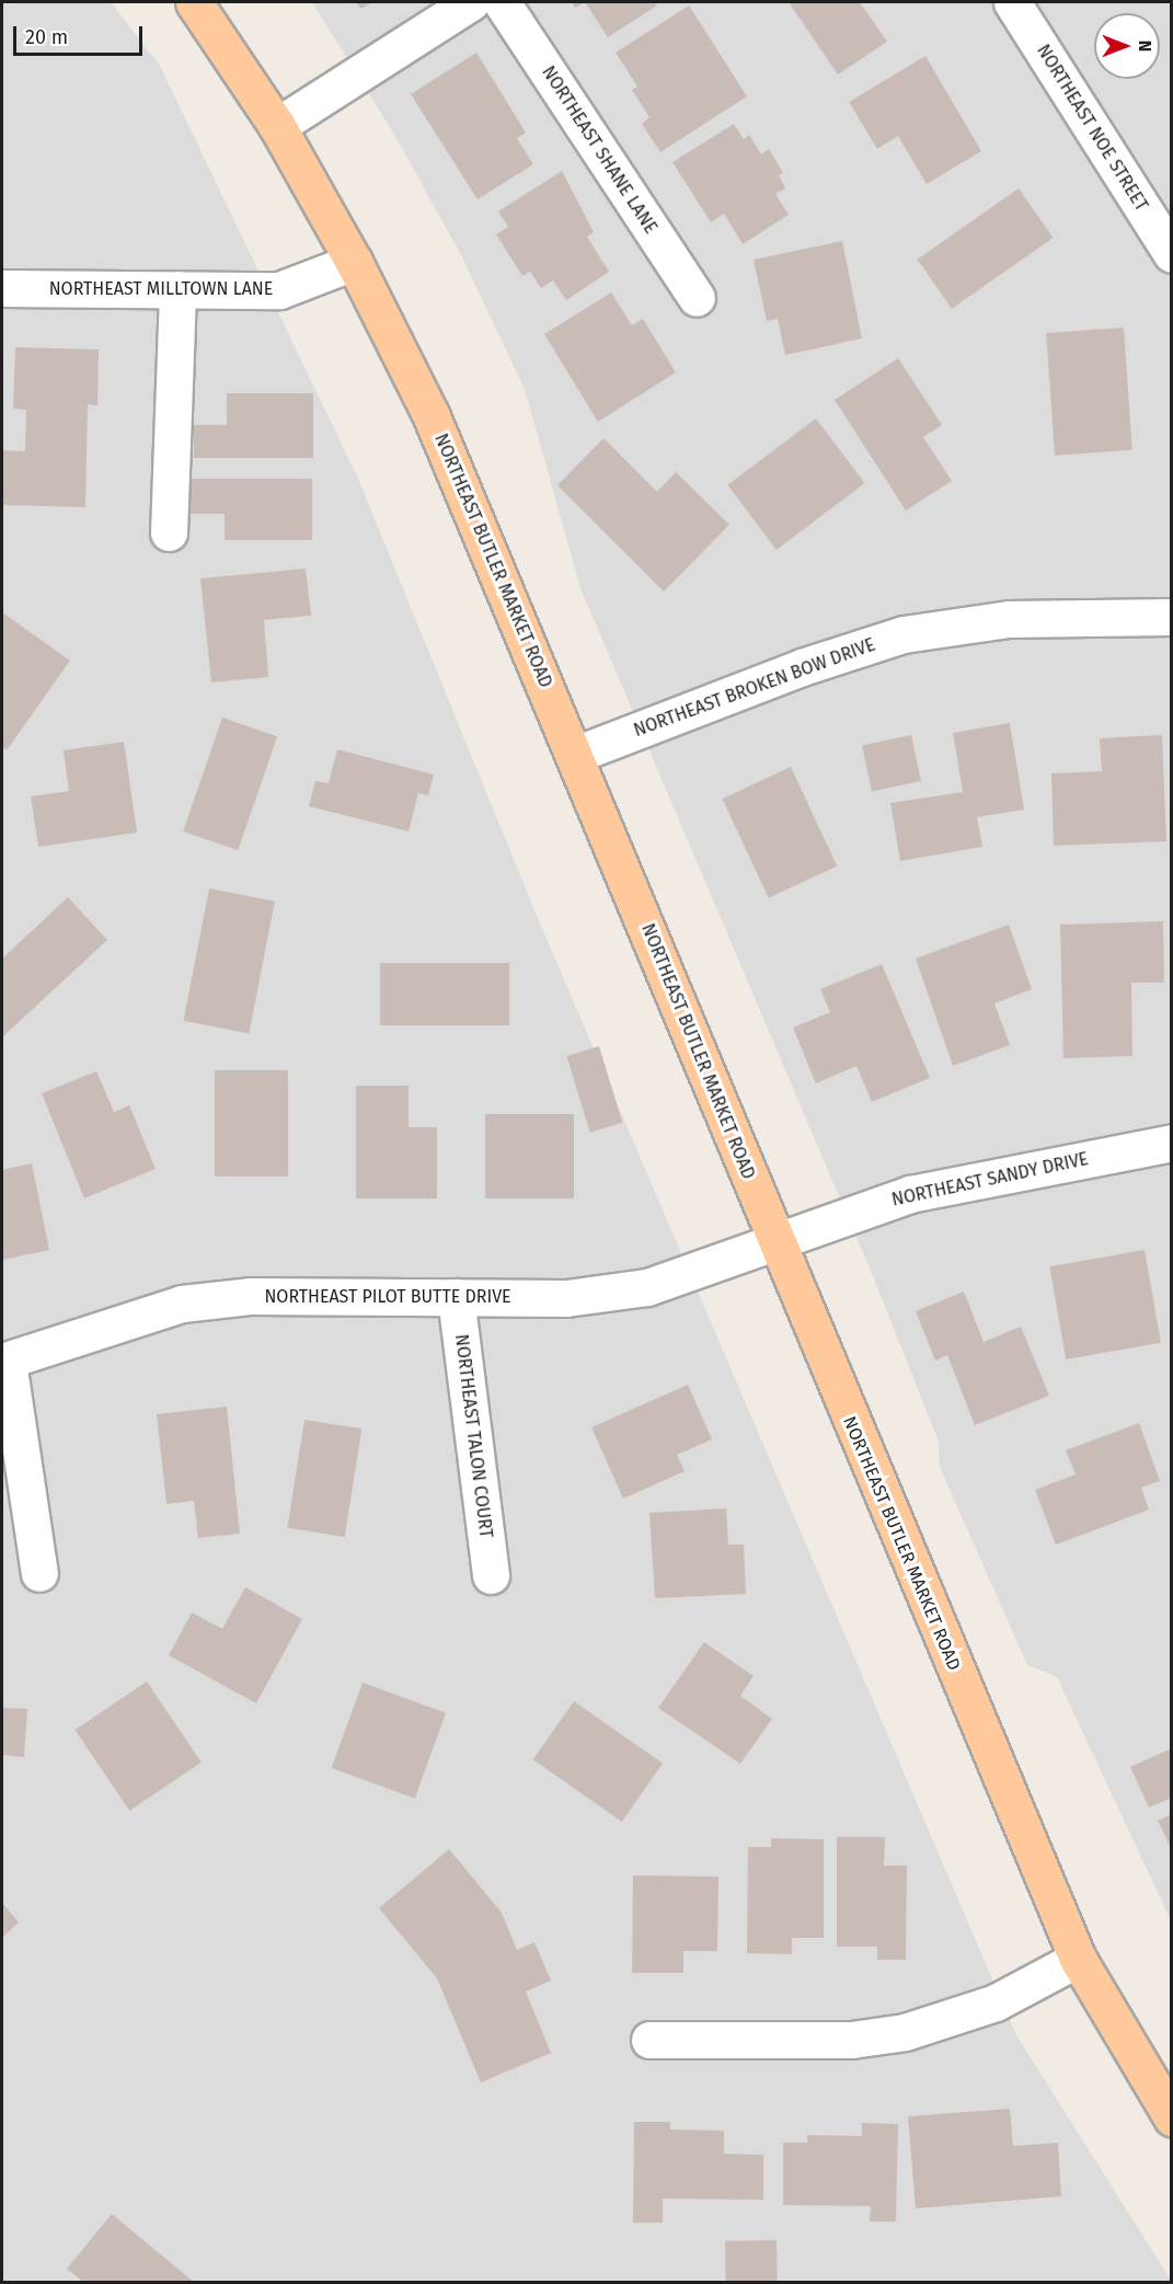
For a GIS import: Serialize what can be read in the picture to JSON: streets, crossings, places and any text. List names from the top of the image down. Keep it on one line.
{"streets":{"main road":["NORTHEAST BUTLER MARKET ROAD"],"street":["NORTHEAST NOE STREET","NORTHEAST SHANE LANE","NORTHEAST MILLTOWN LANE","NORTHEAST BROKEN BOW DRIVE","NORTHEAST SANDY DRIVE","NORTHEAST PILOT BUTTE DRIVE","NORTHEAST TALON COURT"]},"crossings":[["NORTHEAST MILLTOWN LANE","NORTHEAST BUTLER MARKET ROAD"],["NORTHEAST BUTLER MARKET ROAD","NORTHEAST BROKEN BOW DRIVE"],["NORTHEAST BUTLER MARKET ROAD","NORTHEAST SANDY DRIVE"],["NORTHEAST BUTLER MARKET ROAD","NORTHEAST PILOT BUTTE DRIVE"],["NORTHEAST SANDY DRIVE","NORTHEAST PILOT BUTTE DRIVE"],["NORTHEAST PILOT BUTTE DRIVE","NORTHEAST TALON COURT"]],"scale_bar":"20 m","north":"right"}
